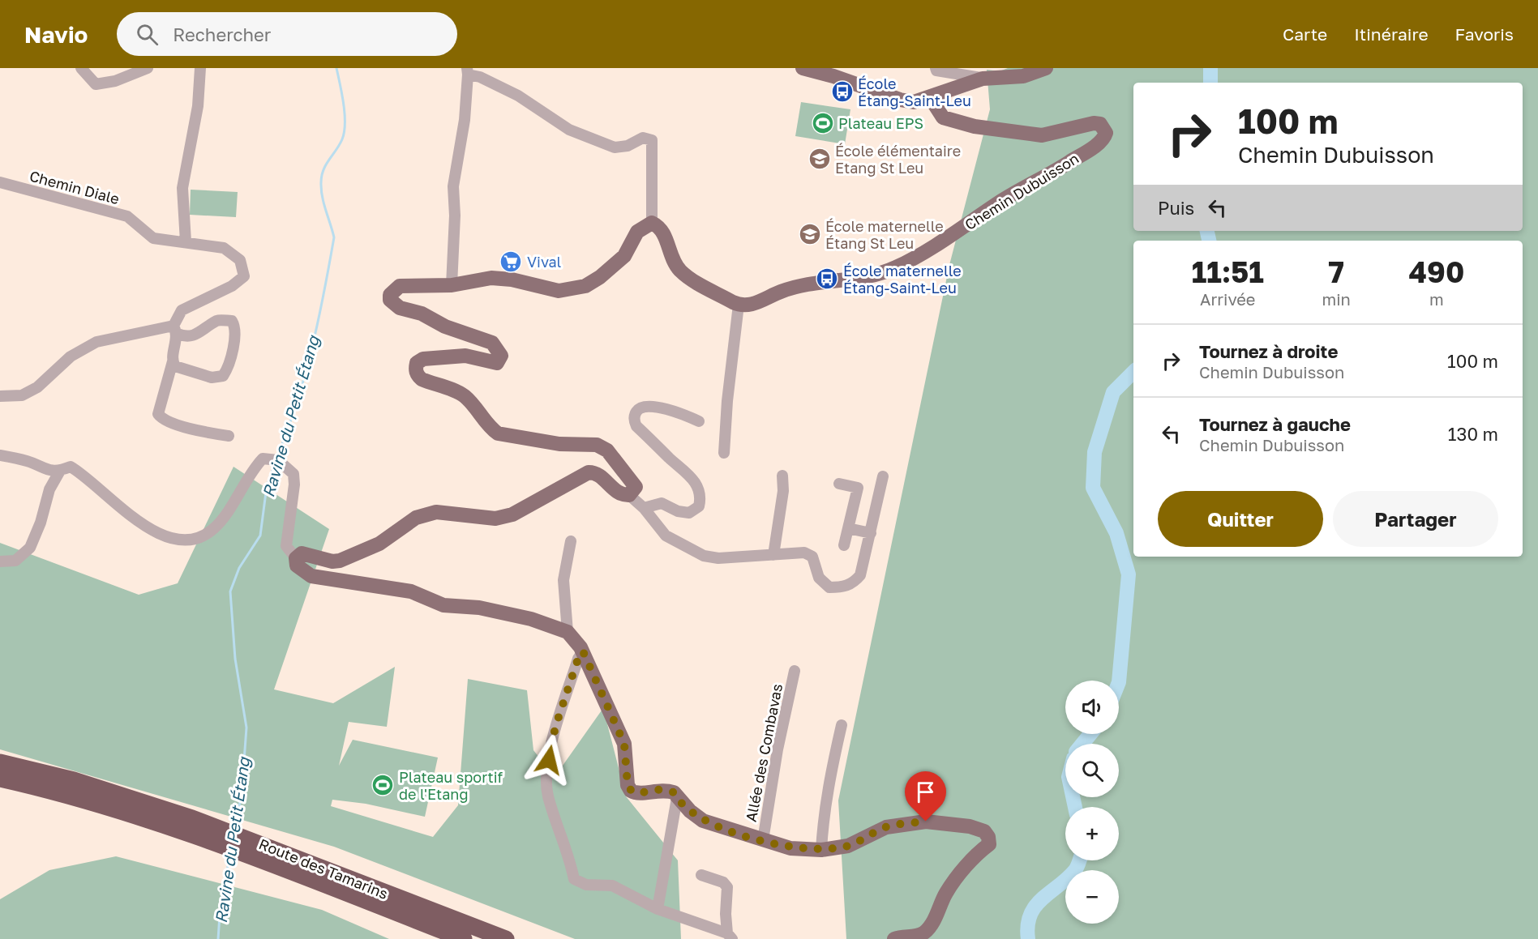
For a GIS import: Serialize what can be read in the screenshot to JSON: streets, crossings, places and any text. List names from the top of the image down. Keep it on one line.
{"streets":{"highway":["Route des Tamarins"],"main road":["Chemin Dubuisson"],"street":["Chemin Diale","Allée des Combavas"]},"water":["Ravine du Petit Étang"],"places":{"bus stop":["École Étang-Saint-Leu","École maternelle Étang-Saint-Leu"],"sports":["Plateau EPS","Plateau sportif de l'Etang"],"school or university":["École élémentaire Etang St Leu","École maternelle Étang St Leu"],"supermarket":["Vival"]},"page":{"header":"Navio","search":"Rechercher","nav":["Carte","Itinéraire","Favoris"],"turn":["100 m","Chemin Dubuisson"],"then":"Puis","eta":["11:51","Arrivée","7","min","490","m"],"list":[{"name":"Tournez à droite","note":"Chemin Dubuisson","value":"100 m"},{"name":"Tournez à gauche","note":"Chemin Dubuisson","value":"130 m"}],"buttons":["Quitter","Partager"],"map_buttons":["+","−"]}}
